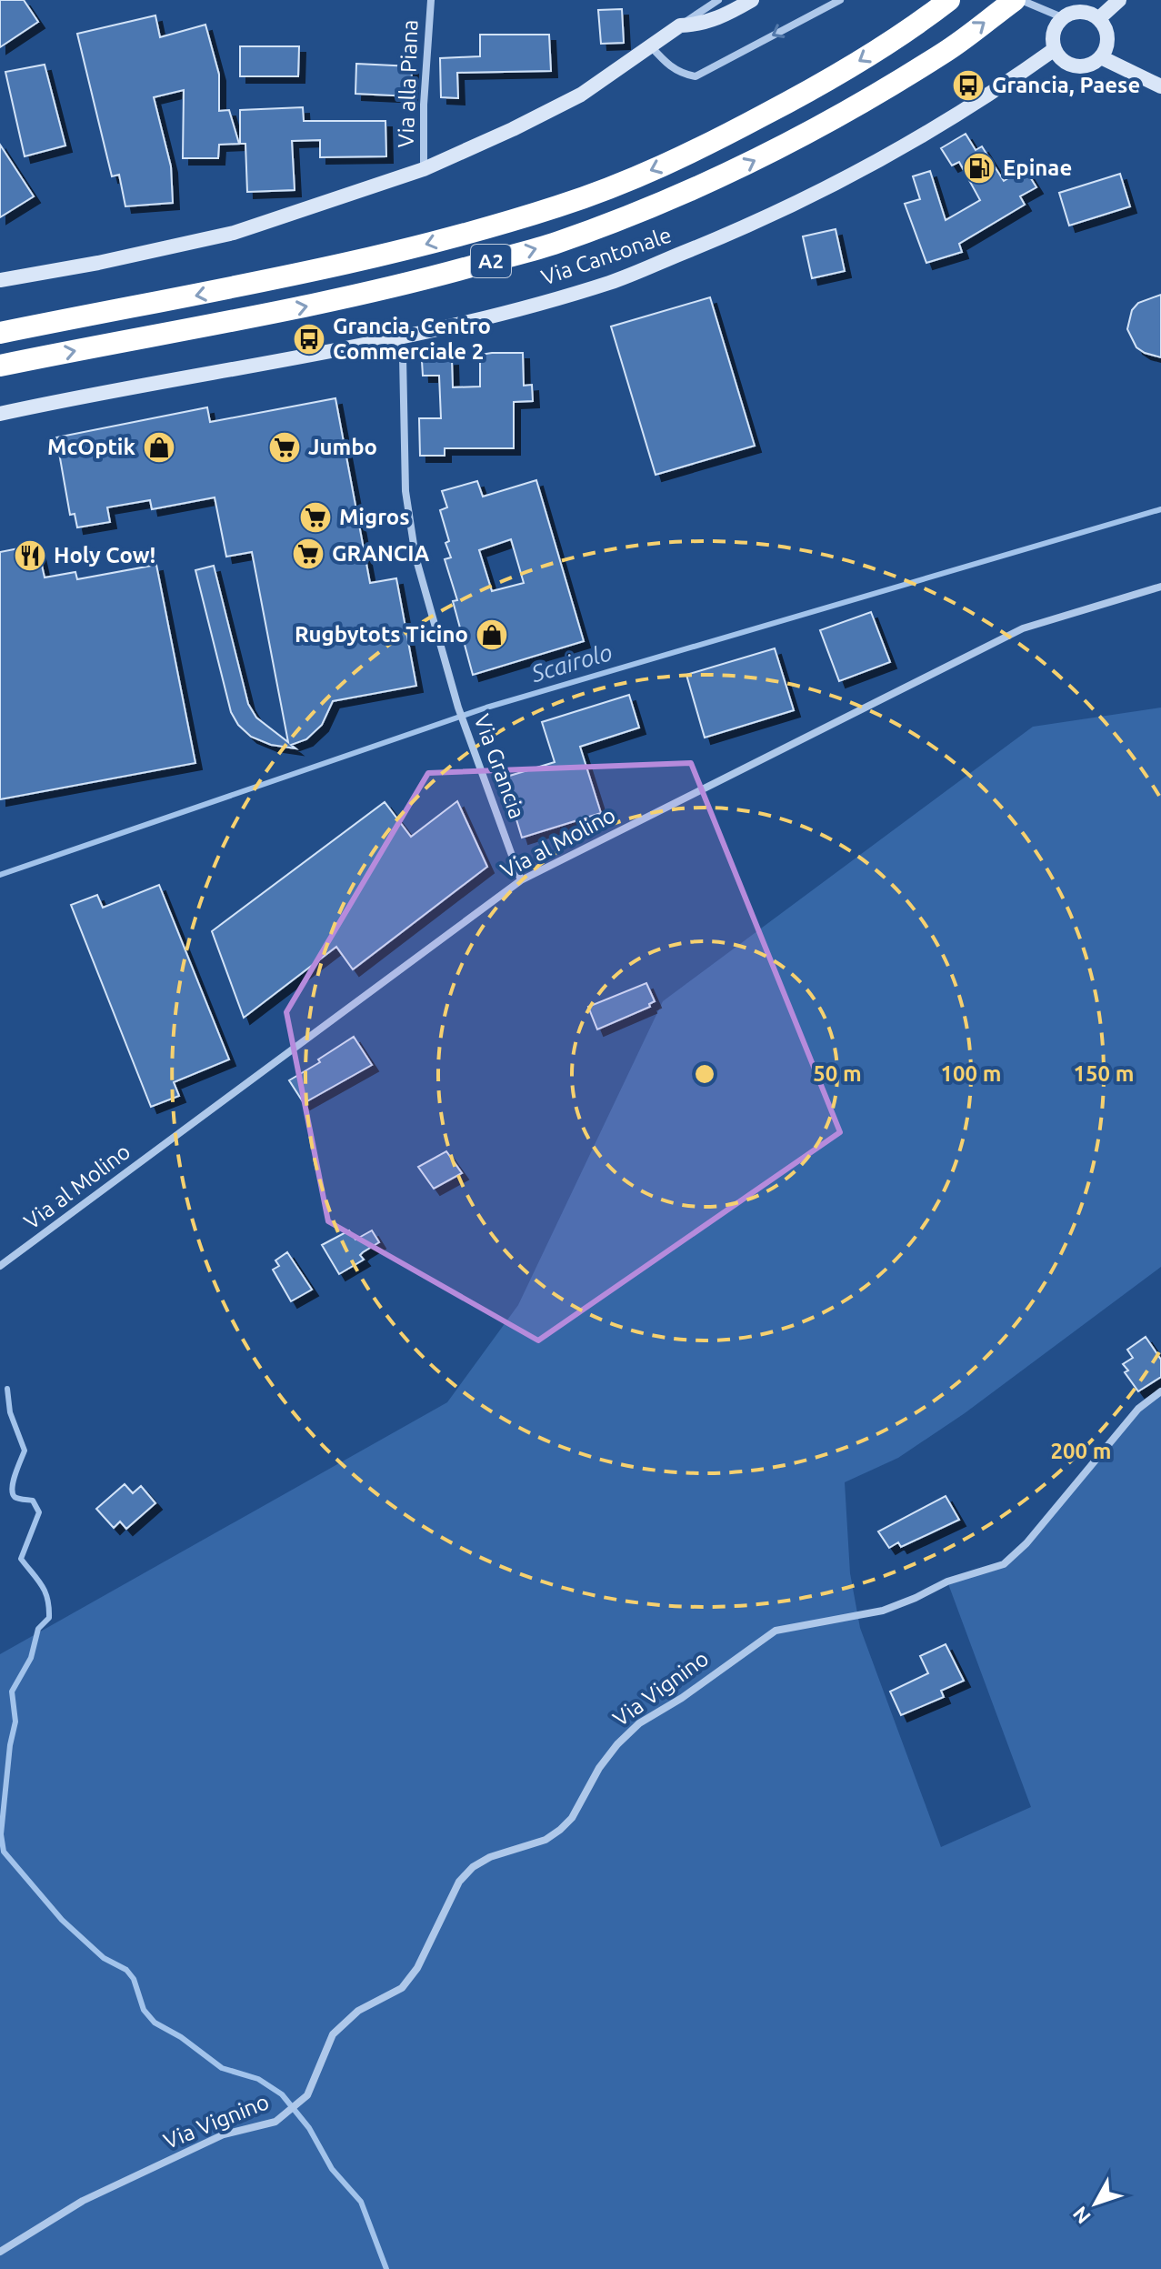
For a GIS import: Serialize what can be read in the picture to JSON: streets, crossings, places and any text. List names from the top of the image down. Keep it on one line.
{"streets":{"highway":["A2"],"main road":["Via Cantonale"],"street":["Via alla Piana","Via Grancia","Via al Molino","Via Vignino"]},"crossings":[["Via Cantonale","Via Grancia"],["Via Grancia","Via al Molino"]],"water":["Scairolo"],"places":{"bus stop":["Grancia, Paese","Grancia, Centro Commerciale 2"],"fuel station":["Epinae"],"shop":["McOptik","Rugbytots Ticino"],"supermarket":["Jumbo","Migros","GRANCIA"],"restaurant":["Holy Cow!"]},"north":"bottom left","rings":["50 m","100 m","150 m","200 m"]}
